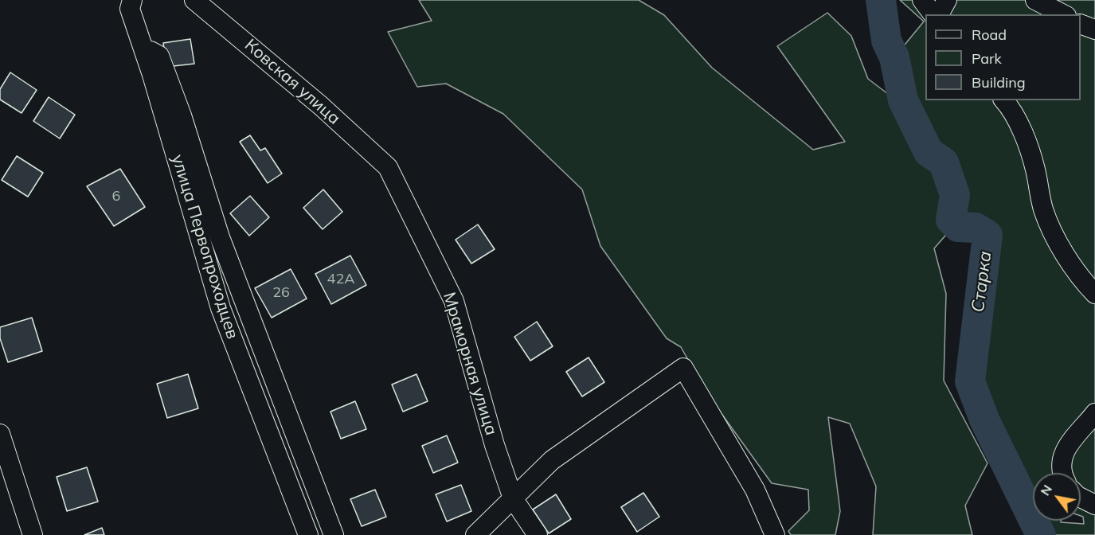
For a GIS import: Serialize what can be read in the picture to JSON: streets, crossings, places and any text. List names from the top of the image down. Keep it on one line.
{"streets":{"street":["Ковская улица","улица Первопроходцев","Мраморная улица"]},"crossings":[["Ковская улица","Мраморная улица"]],"water":["Старка"],"house_numbers":["6","42А","26"],"legend":["Road","Park","Building"],"north":"top left"}
